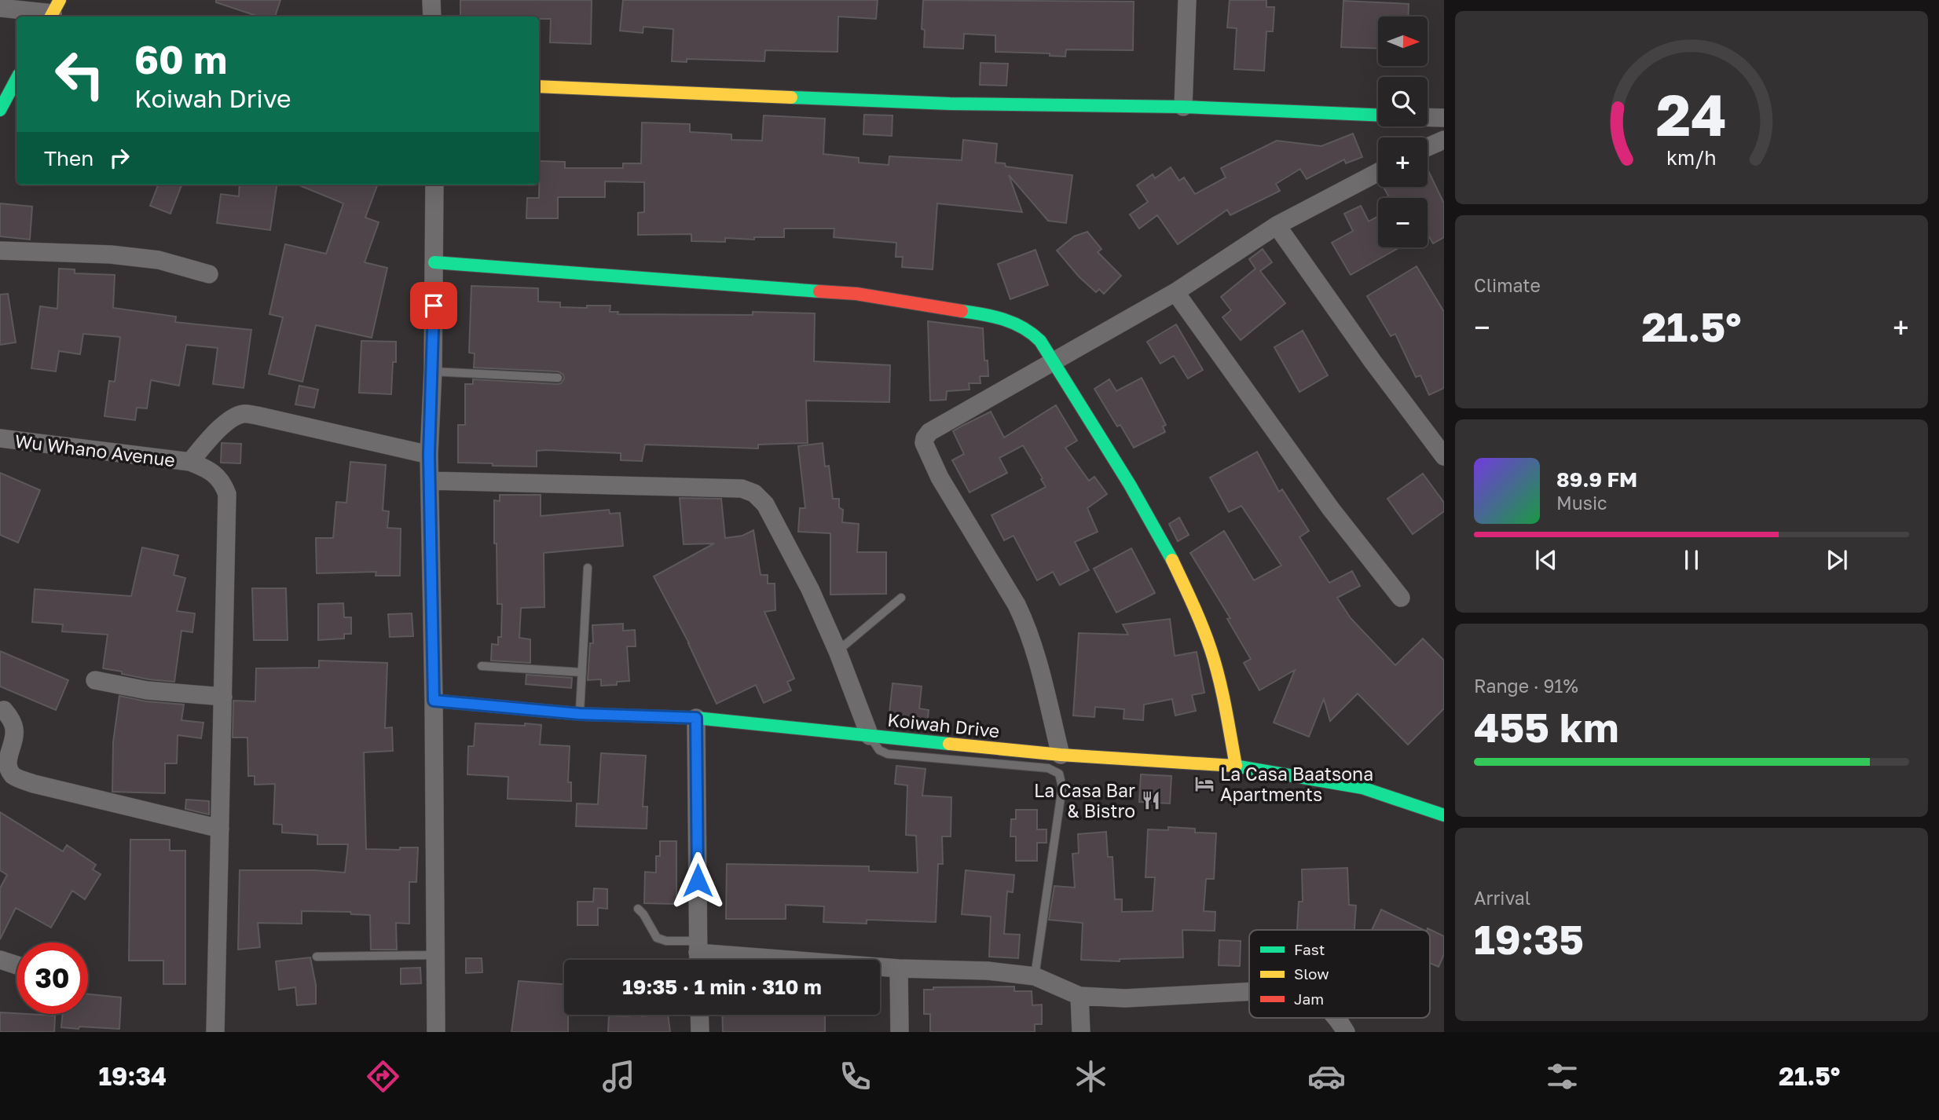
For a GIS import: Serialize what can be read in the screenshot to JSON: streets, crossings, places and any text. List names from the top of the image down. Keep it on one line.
{"streets":{"street":["Wu Whano Avenue","Koiwah Drive"]},"places":{"hotel":["La Casa Baatsona Apartments"],"restaurant":["La Casa Bar & Bistro"]},"legend":["Fast","Slow","Jam"],"north":"right","page":{"map_buttons":["+","−"],"turn":["60 m","Koiwah Drive"],"then":"Then","tile":["Climate",["Range · 91%","455 km"],["Arrival","19:35"]],"heat":["−","21.5°","+"],"song":["89.9 FM","Music"],"limit":"30","trip":"19:35 · 1 min · 310 m","tabs":["19:34","21.5°"],"gauge":["24","km/h"]}}
